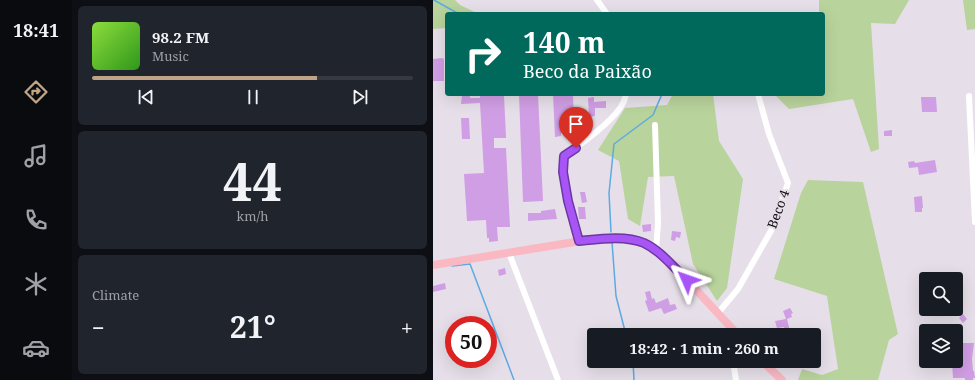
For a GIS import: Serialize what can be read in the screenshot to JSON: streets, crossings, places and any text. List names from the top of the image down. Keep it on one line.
{"streets":{"street":["Beco 4"]},"page":{"tabs":"18:41","turn":["140 m","Beco da Paixão"],"song":["98.2 FM","Music"],"tile":[["44","km/h"],"Climate"],"heat":["−","21°","+"],"limit":"50","trip":"18:42 · 1 min · 260 m"}}
